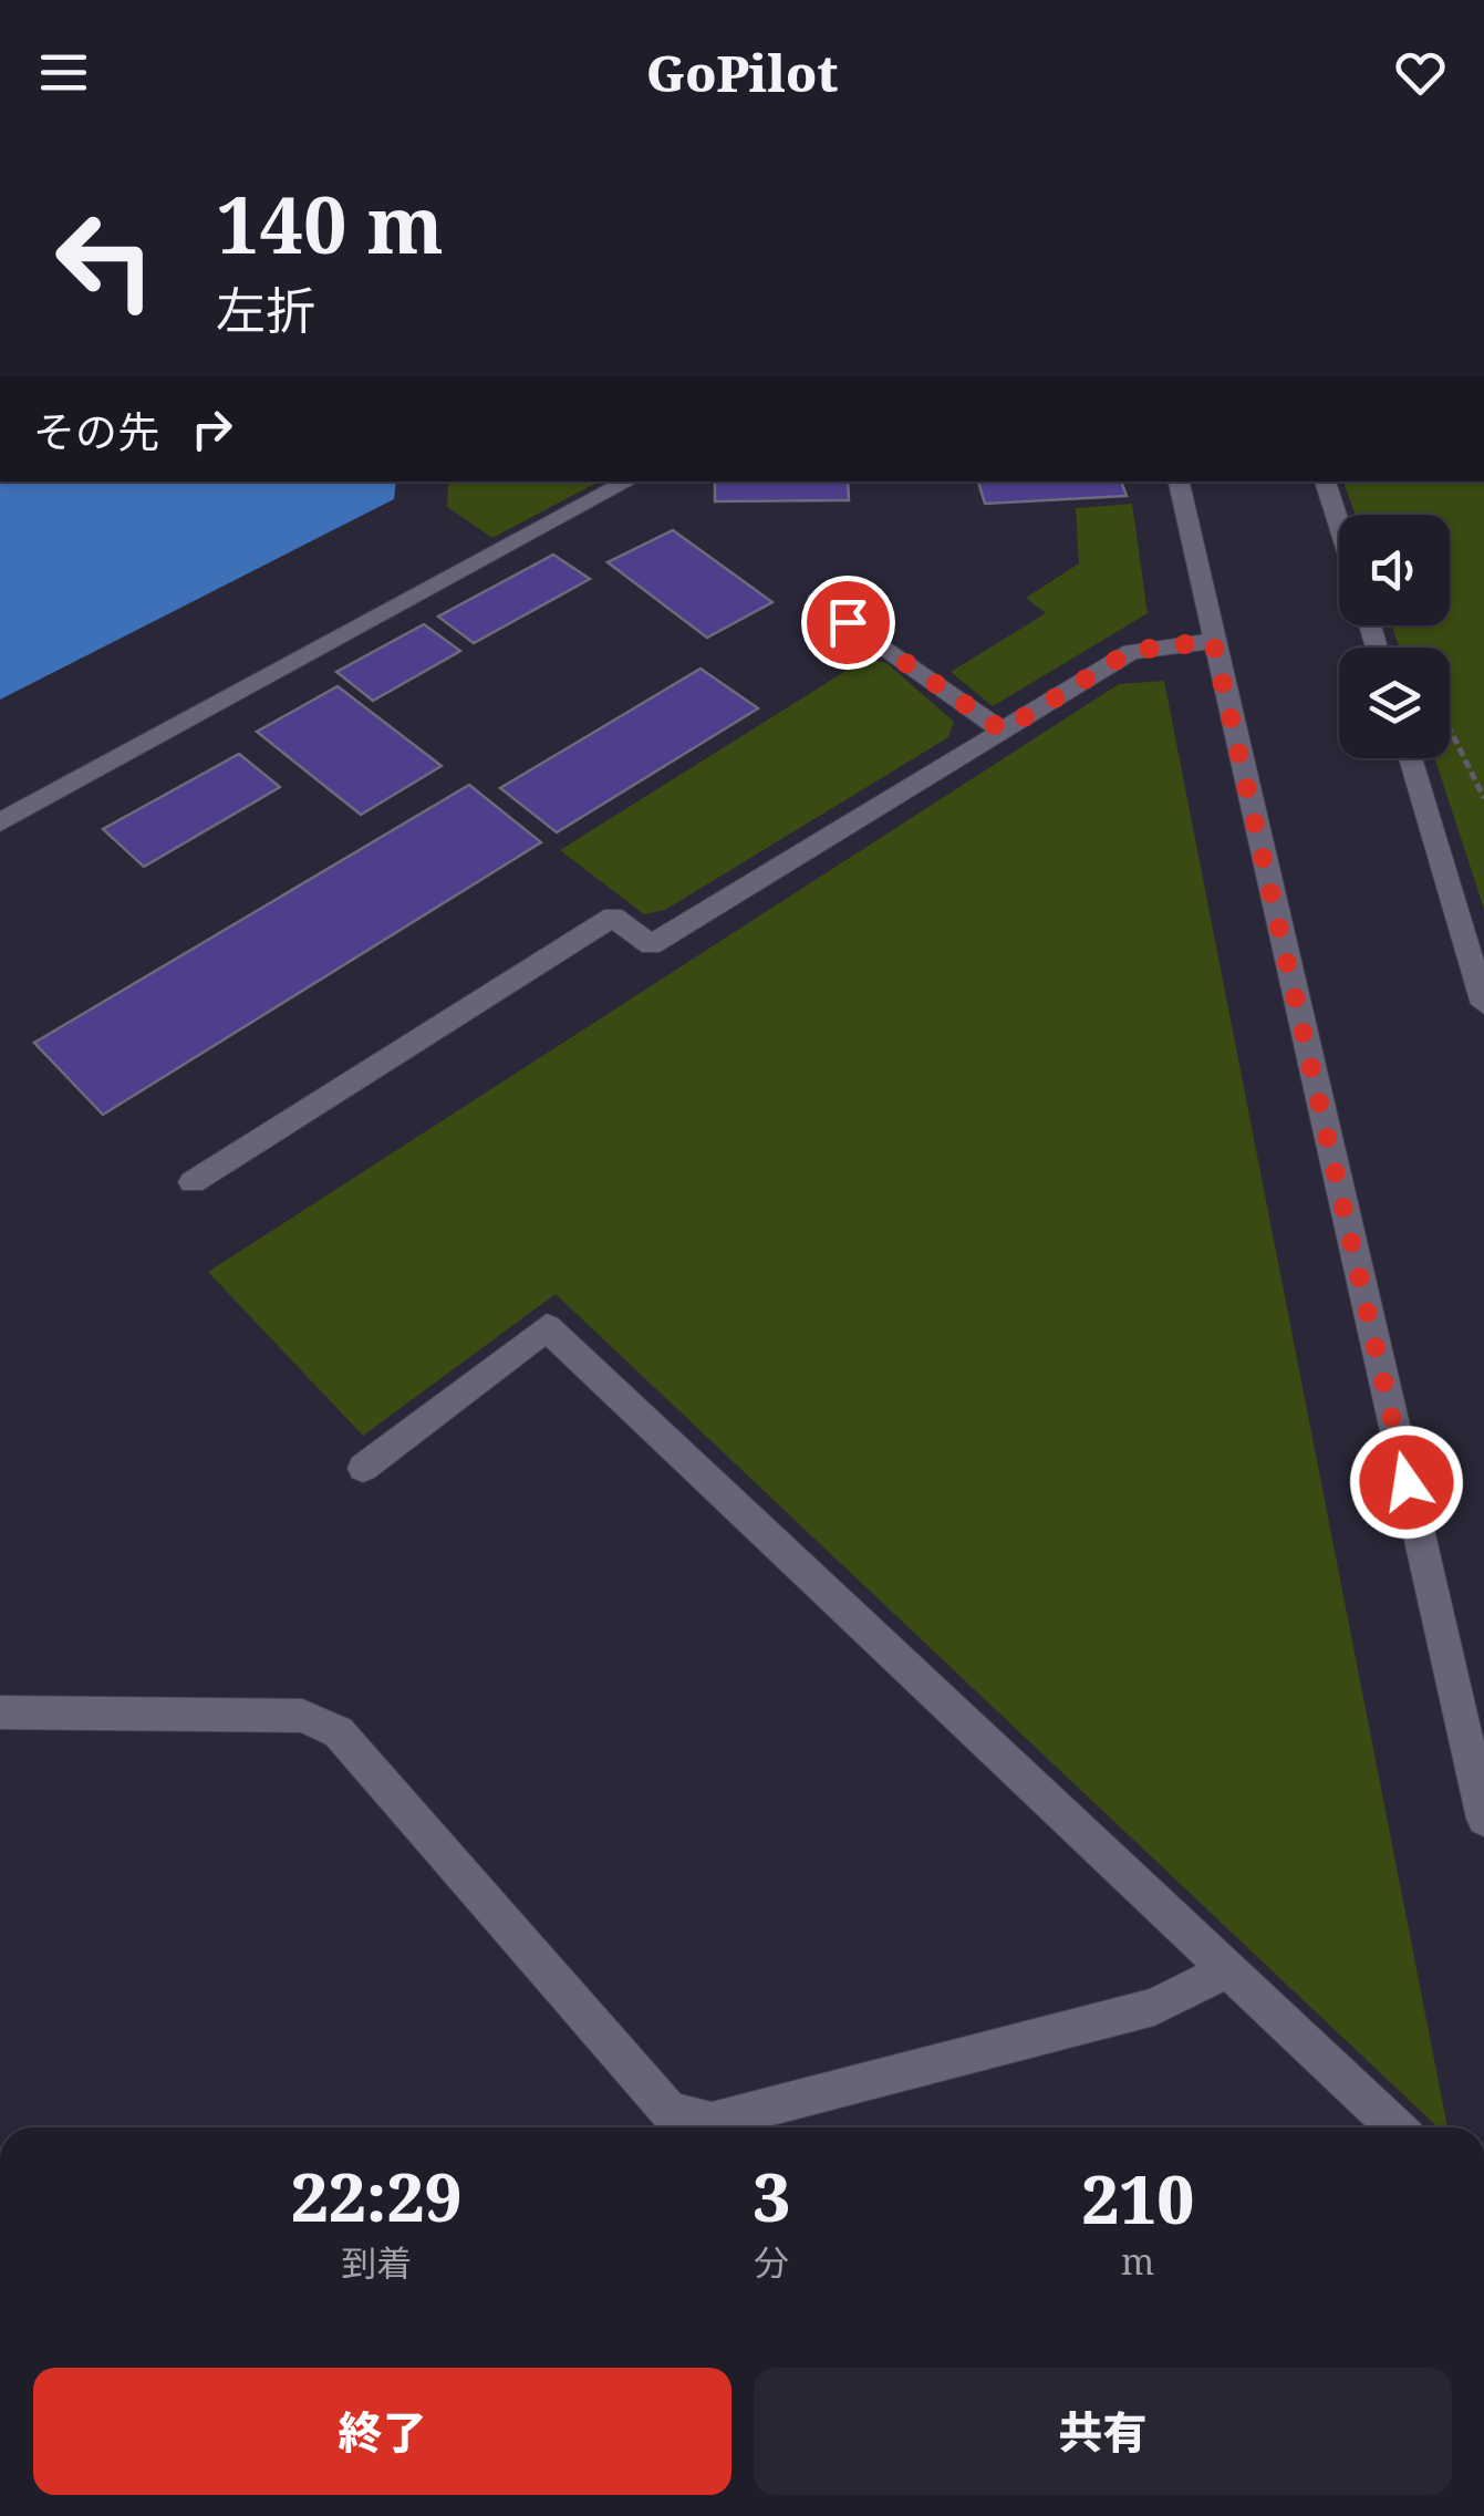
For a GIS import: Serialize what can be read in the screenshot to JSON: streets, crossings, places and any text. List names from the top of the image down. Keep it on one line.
{"page":{"header":"GoPilot","turn":["140 m","左折"],"then":"その先","eta":["22:29","到着","3","分","210","m"],"buttons":["終了","共有"]}}
